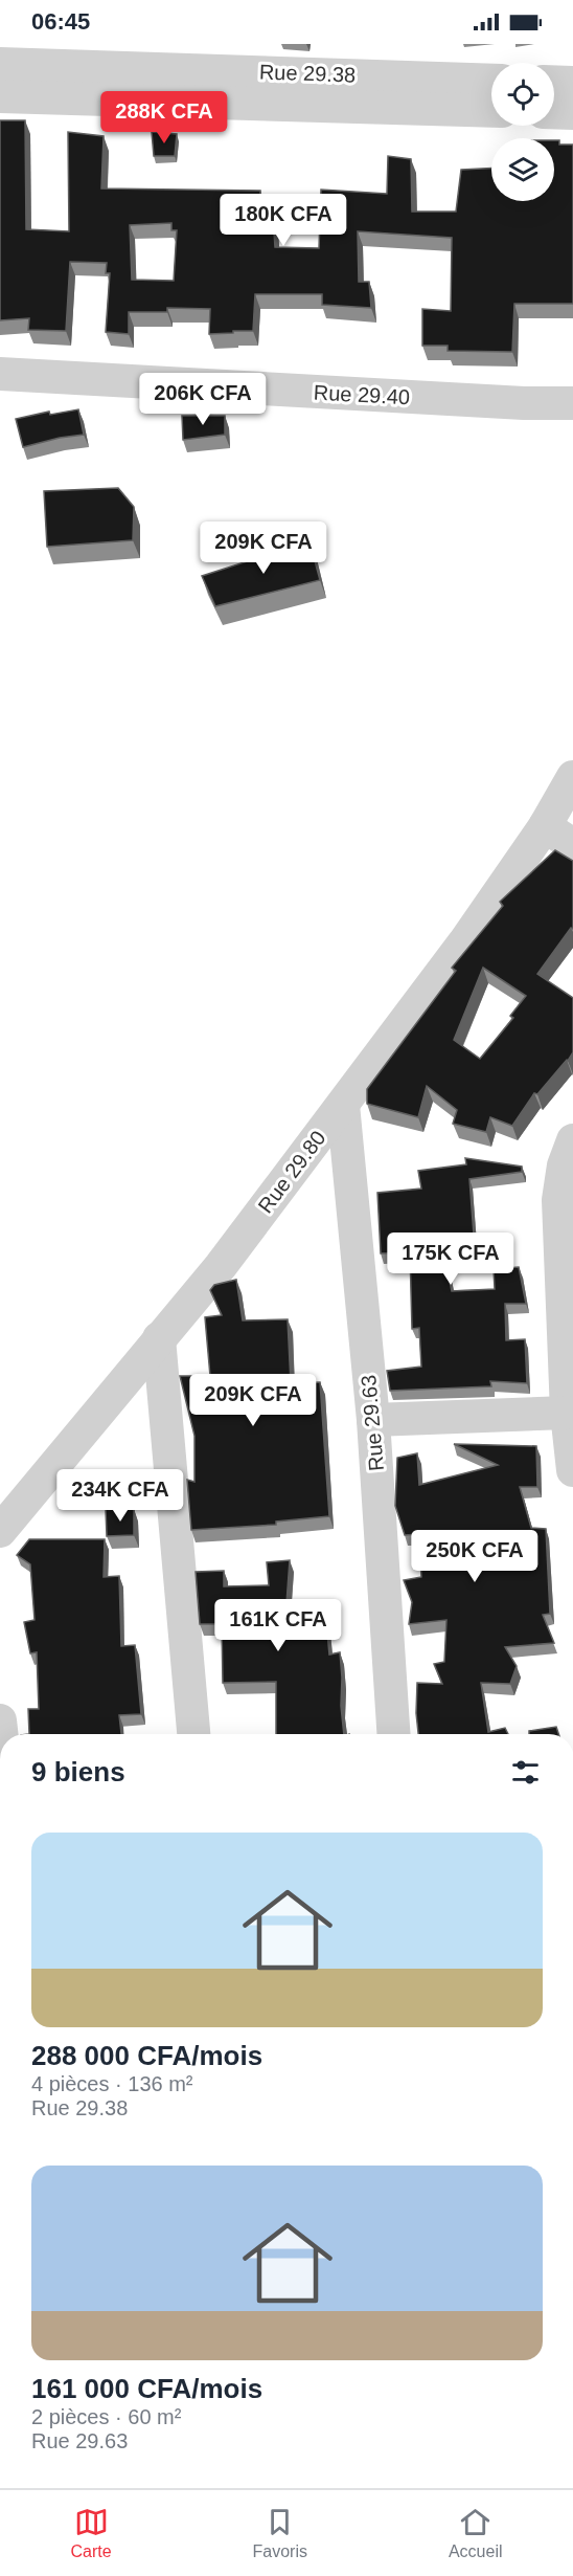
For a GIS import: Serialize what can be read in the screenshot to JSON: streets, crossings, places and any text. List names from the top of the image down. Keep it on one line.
{"streets":{"street":["Rue 29.38","Rue 29.40","Rue 29.80","Rue 29.63"]},"crossings":[["Rue 29.80","Rue 29.63"]],"page":{"status":"06:45","price":["288K CFA","180K CFA","206K CFA","209K CFA","175K CFA","209K CFA","234K CFA","250K CFA","161K CFA"],"heading":"9 biens","list":[{"name":"288 000 CFA/mois","note":"4 pièces · 136 m² · Rue 29.38"},{"name":"161 000 CFA/mois","note":"2 pièces · 60 m² · Rue 29.63"}],"tabs":["Carte","Favoris","Accueil"]}}
